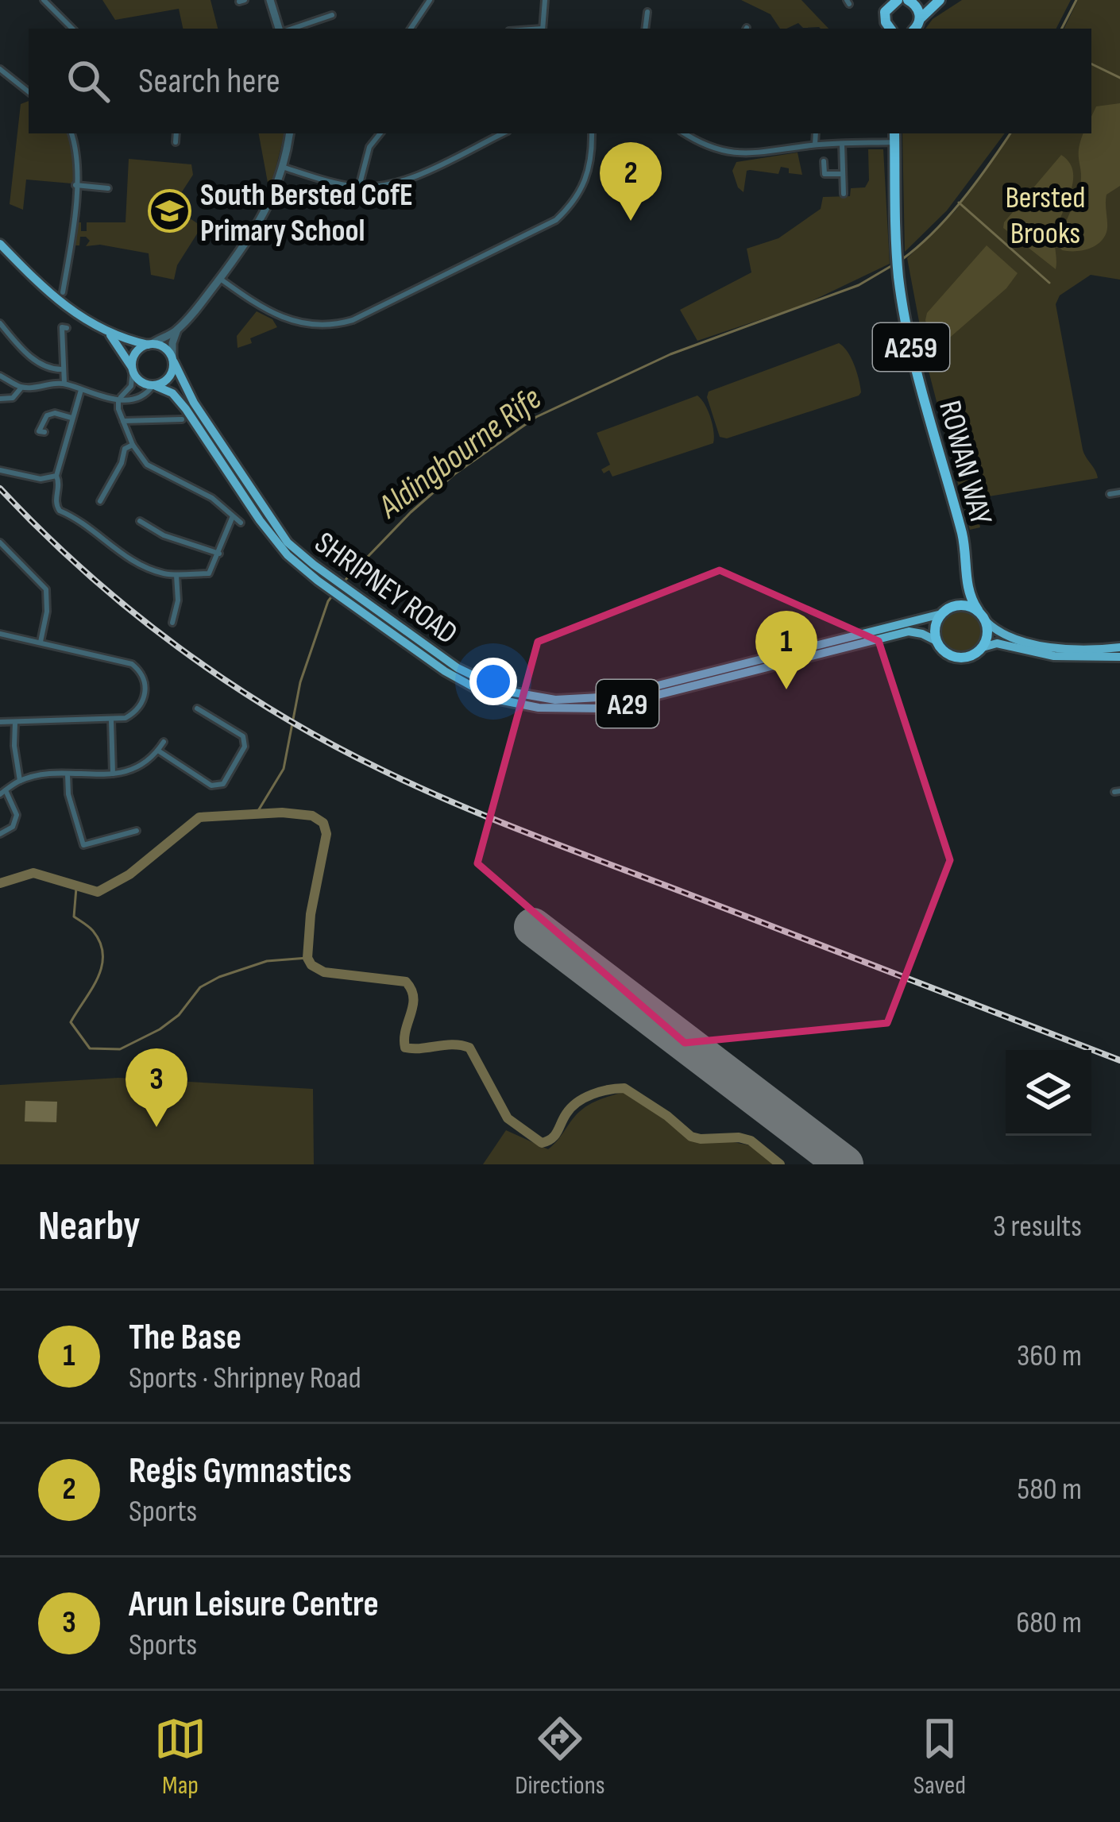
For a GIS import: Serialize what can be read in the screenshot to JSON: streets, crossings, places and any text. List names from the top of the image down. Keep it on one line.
{"streets":{"highway":["A259","ROWAN WAY"],"main road":["SHRIPNEY ROAD","A29"]},"crossings":[["ROWAN WAY","SHRIPNEY ROAD"]],"water":["Aldingbourne Rife"],"parks":["Bersted Brooks"],"places":{"school or university":["South Bersted CofE Primary School"]},"page":{"search":"Search here","pins":["2","1","3"],"heading":["Nearby","3 results"],"list":[{"mark":"1","name":"The Base","note":"Sports · Shripney Road","value":"360 m"},{"mark":"2","name":"Regis Gymnastics","note":"Sports","value":"580 m"},{"mark":"3","name":"Arun Leisure Centre","note":"Sports","value":"680 m"}],"nav":["Map","Directions","Saved"]}}
